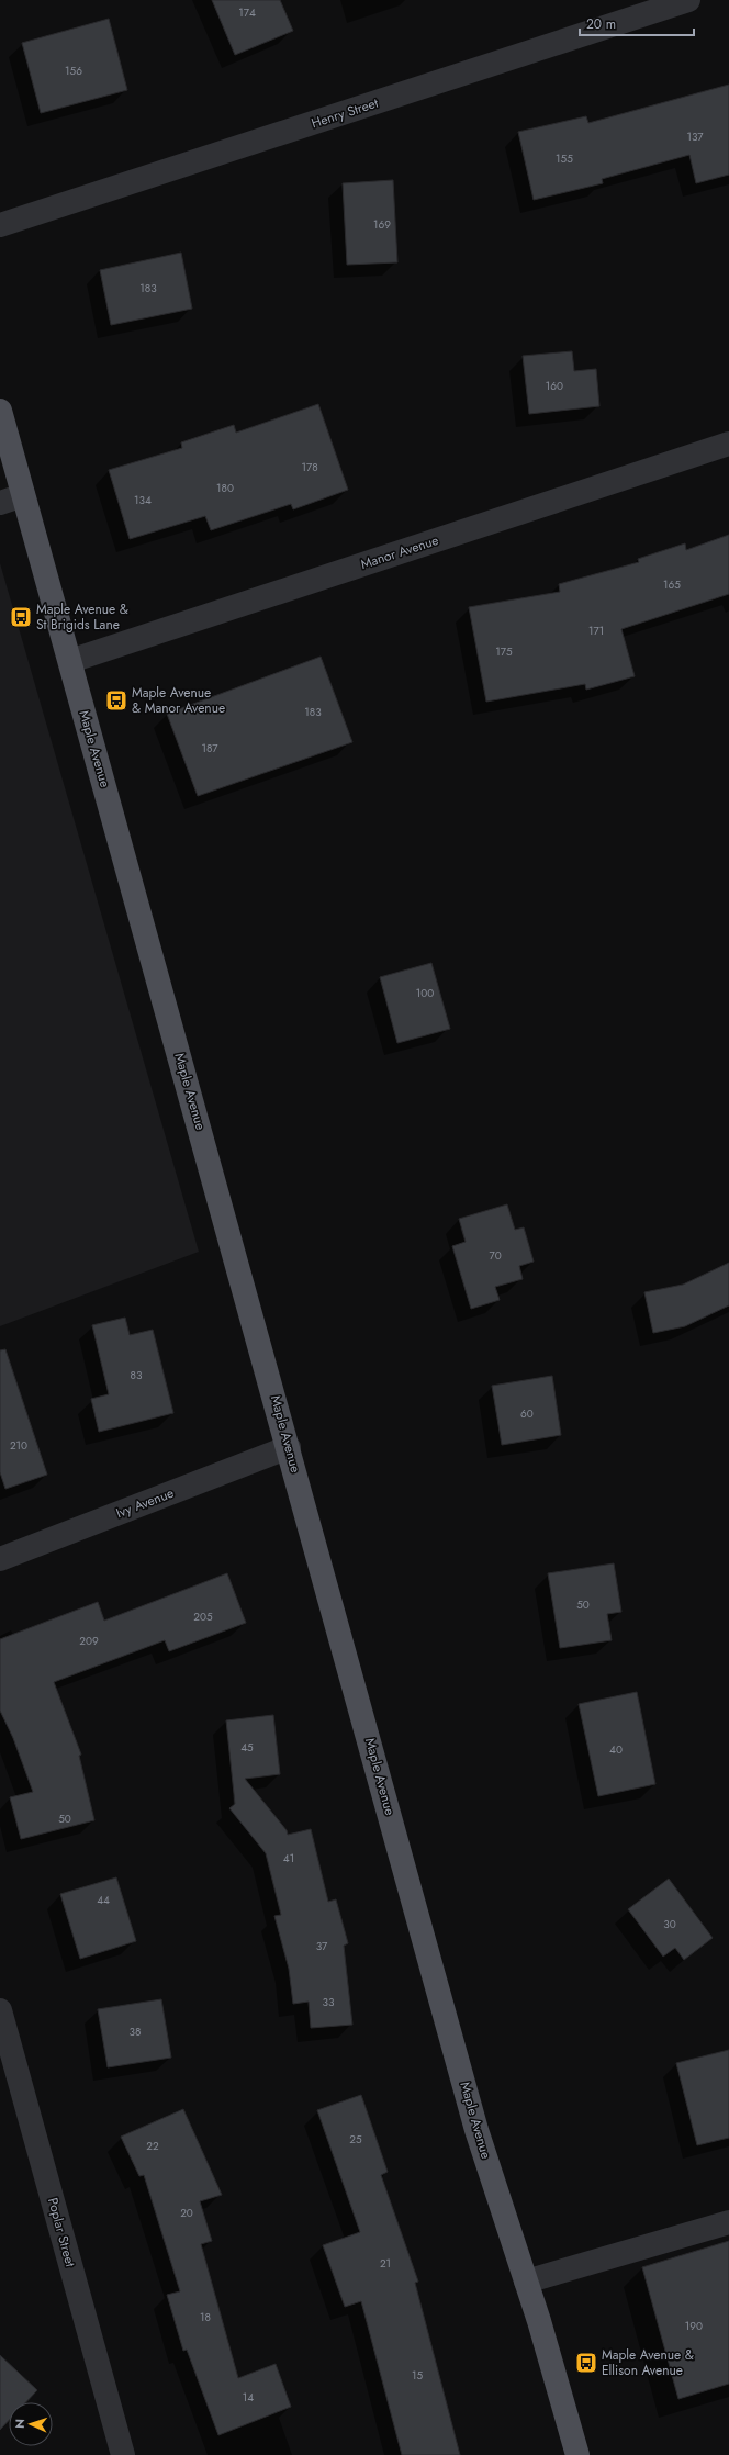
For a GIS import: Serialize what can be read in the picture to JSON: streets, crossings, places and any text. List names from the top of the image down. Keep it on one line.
{"streets":{"main road":["Maple Avenue"],"street":["Henry Street","Manor Avenue","Ivy Avenue","Poplar Street"]},"crossings":[["Manor Avenue","Maple Avenue"],["Maple Avenue","Ivy Avenue"]],"places":{"bus stop":["Maple Avenue & St Brigids Lane","Maple Avenue & Manor Avenue","Maple Avenue & Ellison Avenue"]},"house_numbers":["174","156","137","155","169","183","160","178","180","134","165","171","175","183","187","100","70","83","60","210","50","205","209","45","40","50","41","44","30","37","33","38","25","22","20","21","18","190","15","14"],"scale_bar":"20 m","north":"left"}
